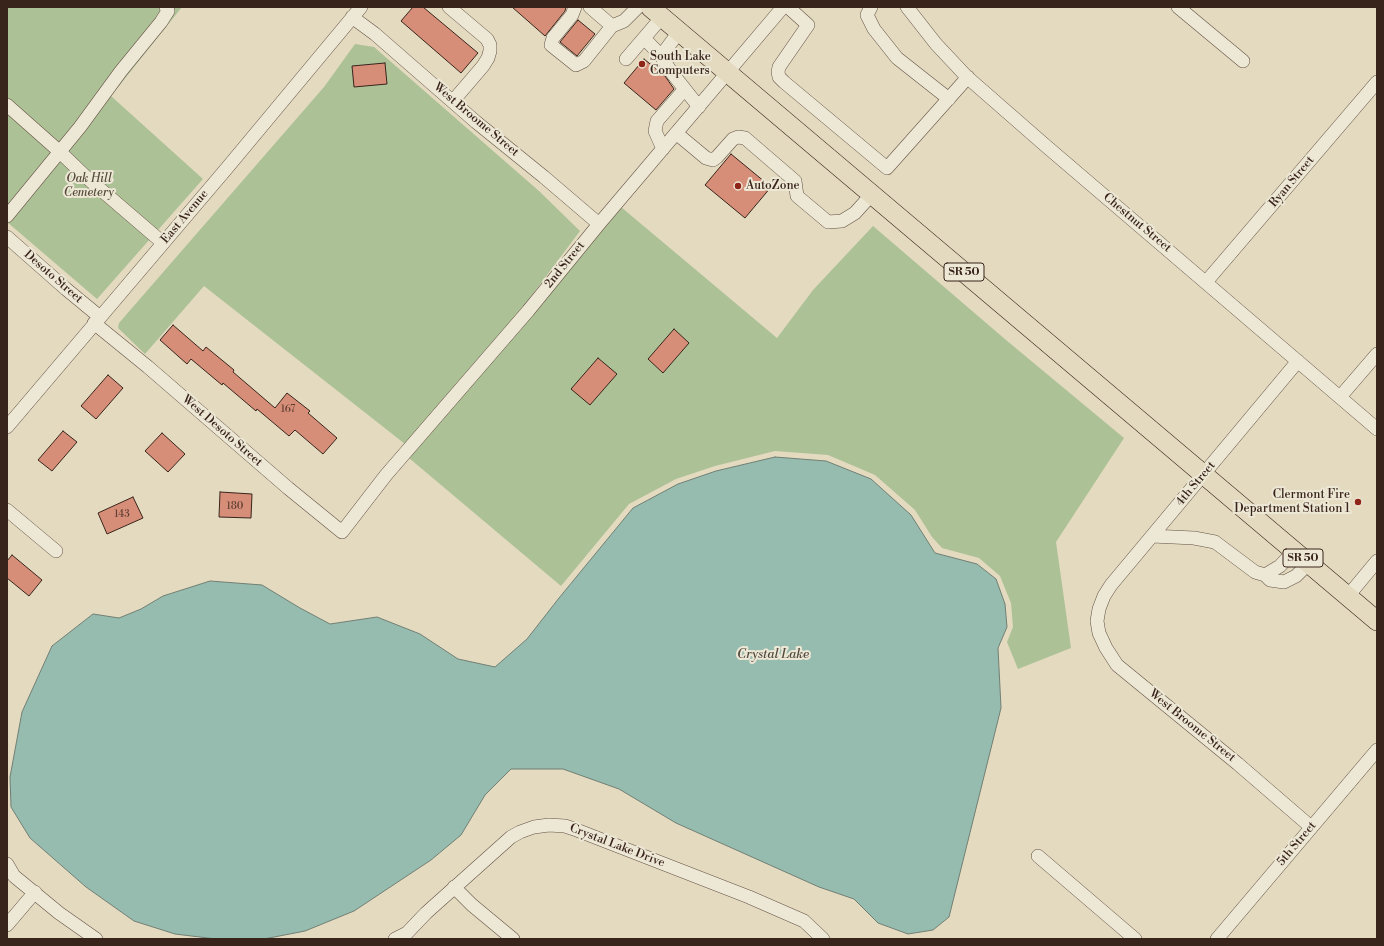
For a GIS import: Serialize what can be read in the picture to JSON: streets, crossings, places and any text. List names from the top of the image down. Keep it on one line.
{"streets":{"highway":["SR 50"],"street":["West Broome Street","Ryan Street","East Avenue","Chestnut Street","2nd Street","Desoto Street","West Desoto Street","4th Street","5th Street","Crystal Lake Drive"]},"crossings":[["West Broome Street","East Avenue"],["West Broome Street","2nd Street"],["West Broome Street","4th Street"],["West Broome Street","5th Street"],["Ryan Street","Chestnut Street"],["East Avenue","Desoto Street"],["East Avenue","West Desoto Street"],["Chestnut Street","4th Street"],["2nd Street","SR 50"],["2nd Street","West Desoto Street"],["SR 50","4th Street"],["Desoto Street","West Desoto Street"]],"water":["Crystal Lake"],"parks":["Oak Hill Cemetery"],"places":["South Lake Computers","AutoZone","Clermont Fire Department Station 1"],"house_numbers":["167","180","143"]}
